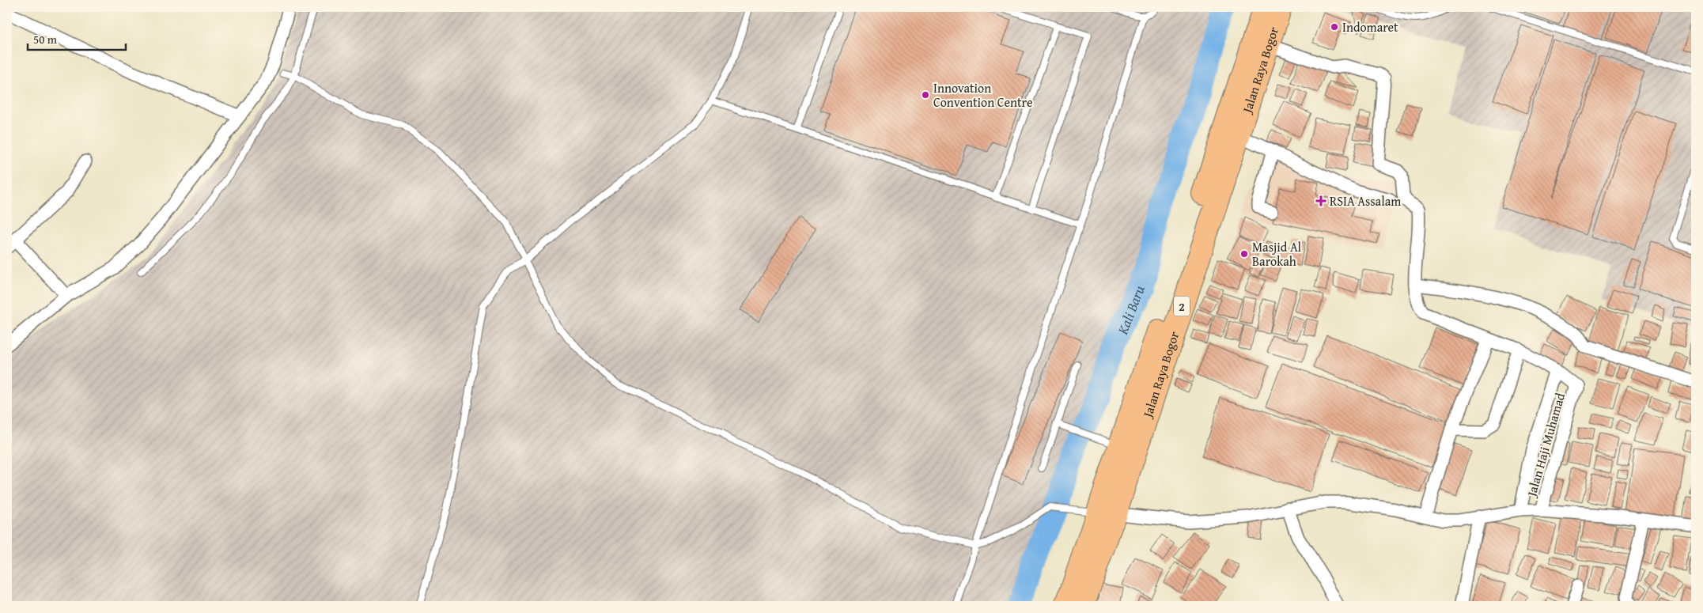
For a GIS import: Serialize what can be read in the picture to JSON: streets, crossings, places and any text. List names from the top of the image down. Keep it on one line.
{"streets":{"highway":["Jalan Raya Bogor","2"],"street":["Jalan Haji Muhamad"]},"crossings":[["Jalan Raya Bogor","Jalan Haji Muhamad"]],"water":["Kali Baru"],"places":{"other":["Indomaret","Innovation Convention Centre","Masjid Al Barokah"],"health":["RSIA Assalam"]},"scale_bar":"50 m"}
